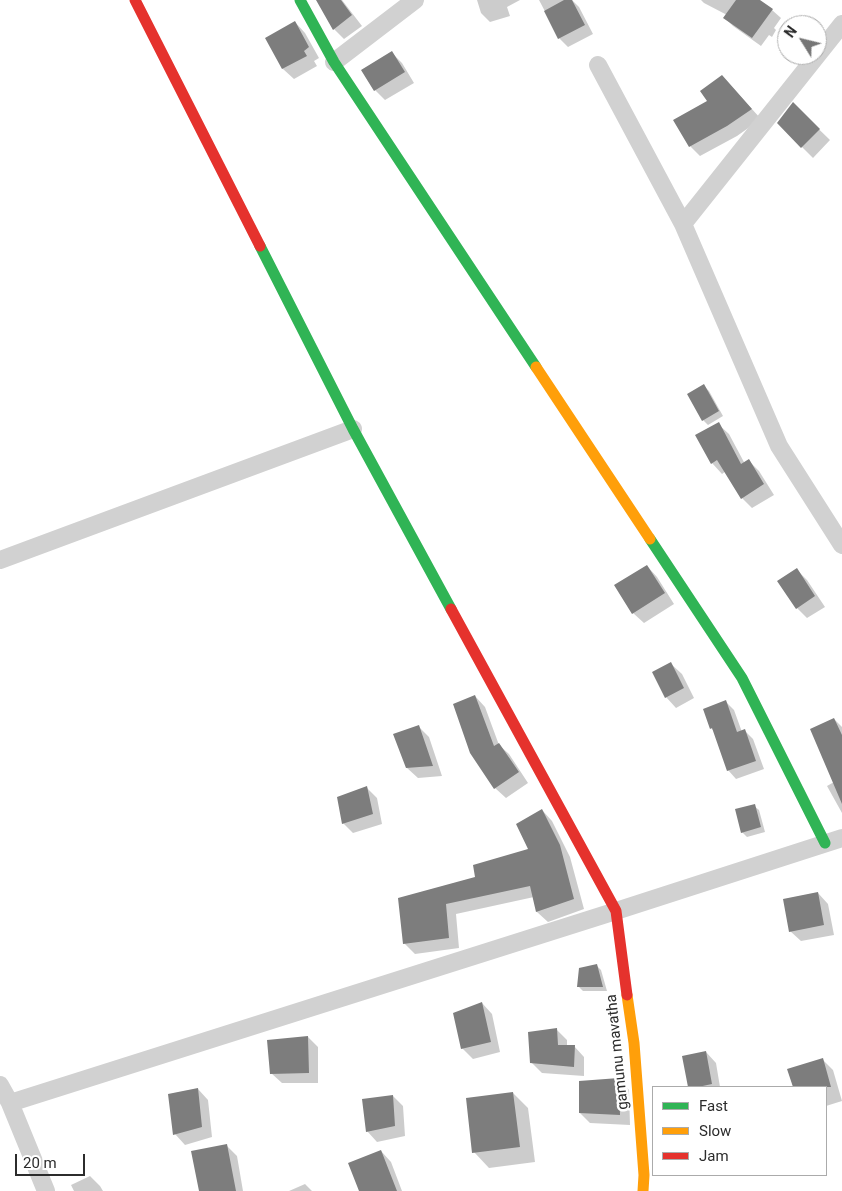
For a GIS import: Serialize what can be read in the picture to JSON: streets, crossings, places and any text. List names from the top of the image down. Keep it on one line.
{"streets":{"street":["gamunu mavatha"]},"legend":["Fast","Slow","Jam"],"scale_bar":"20 m","north":"top left"}
